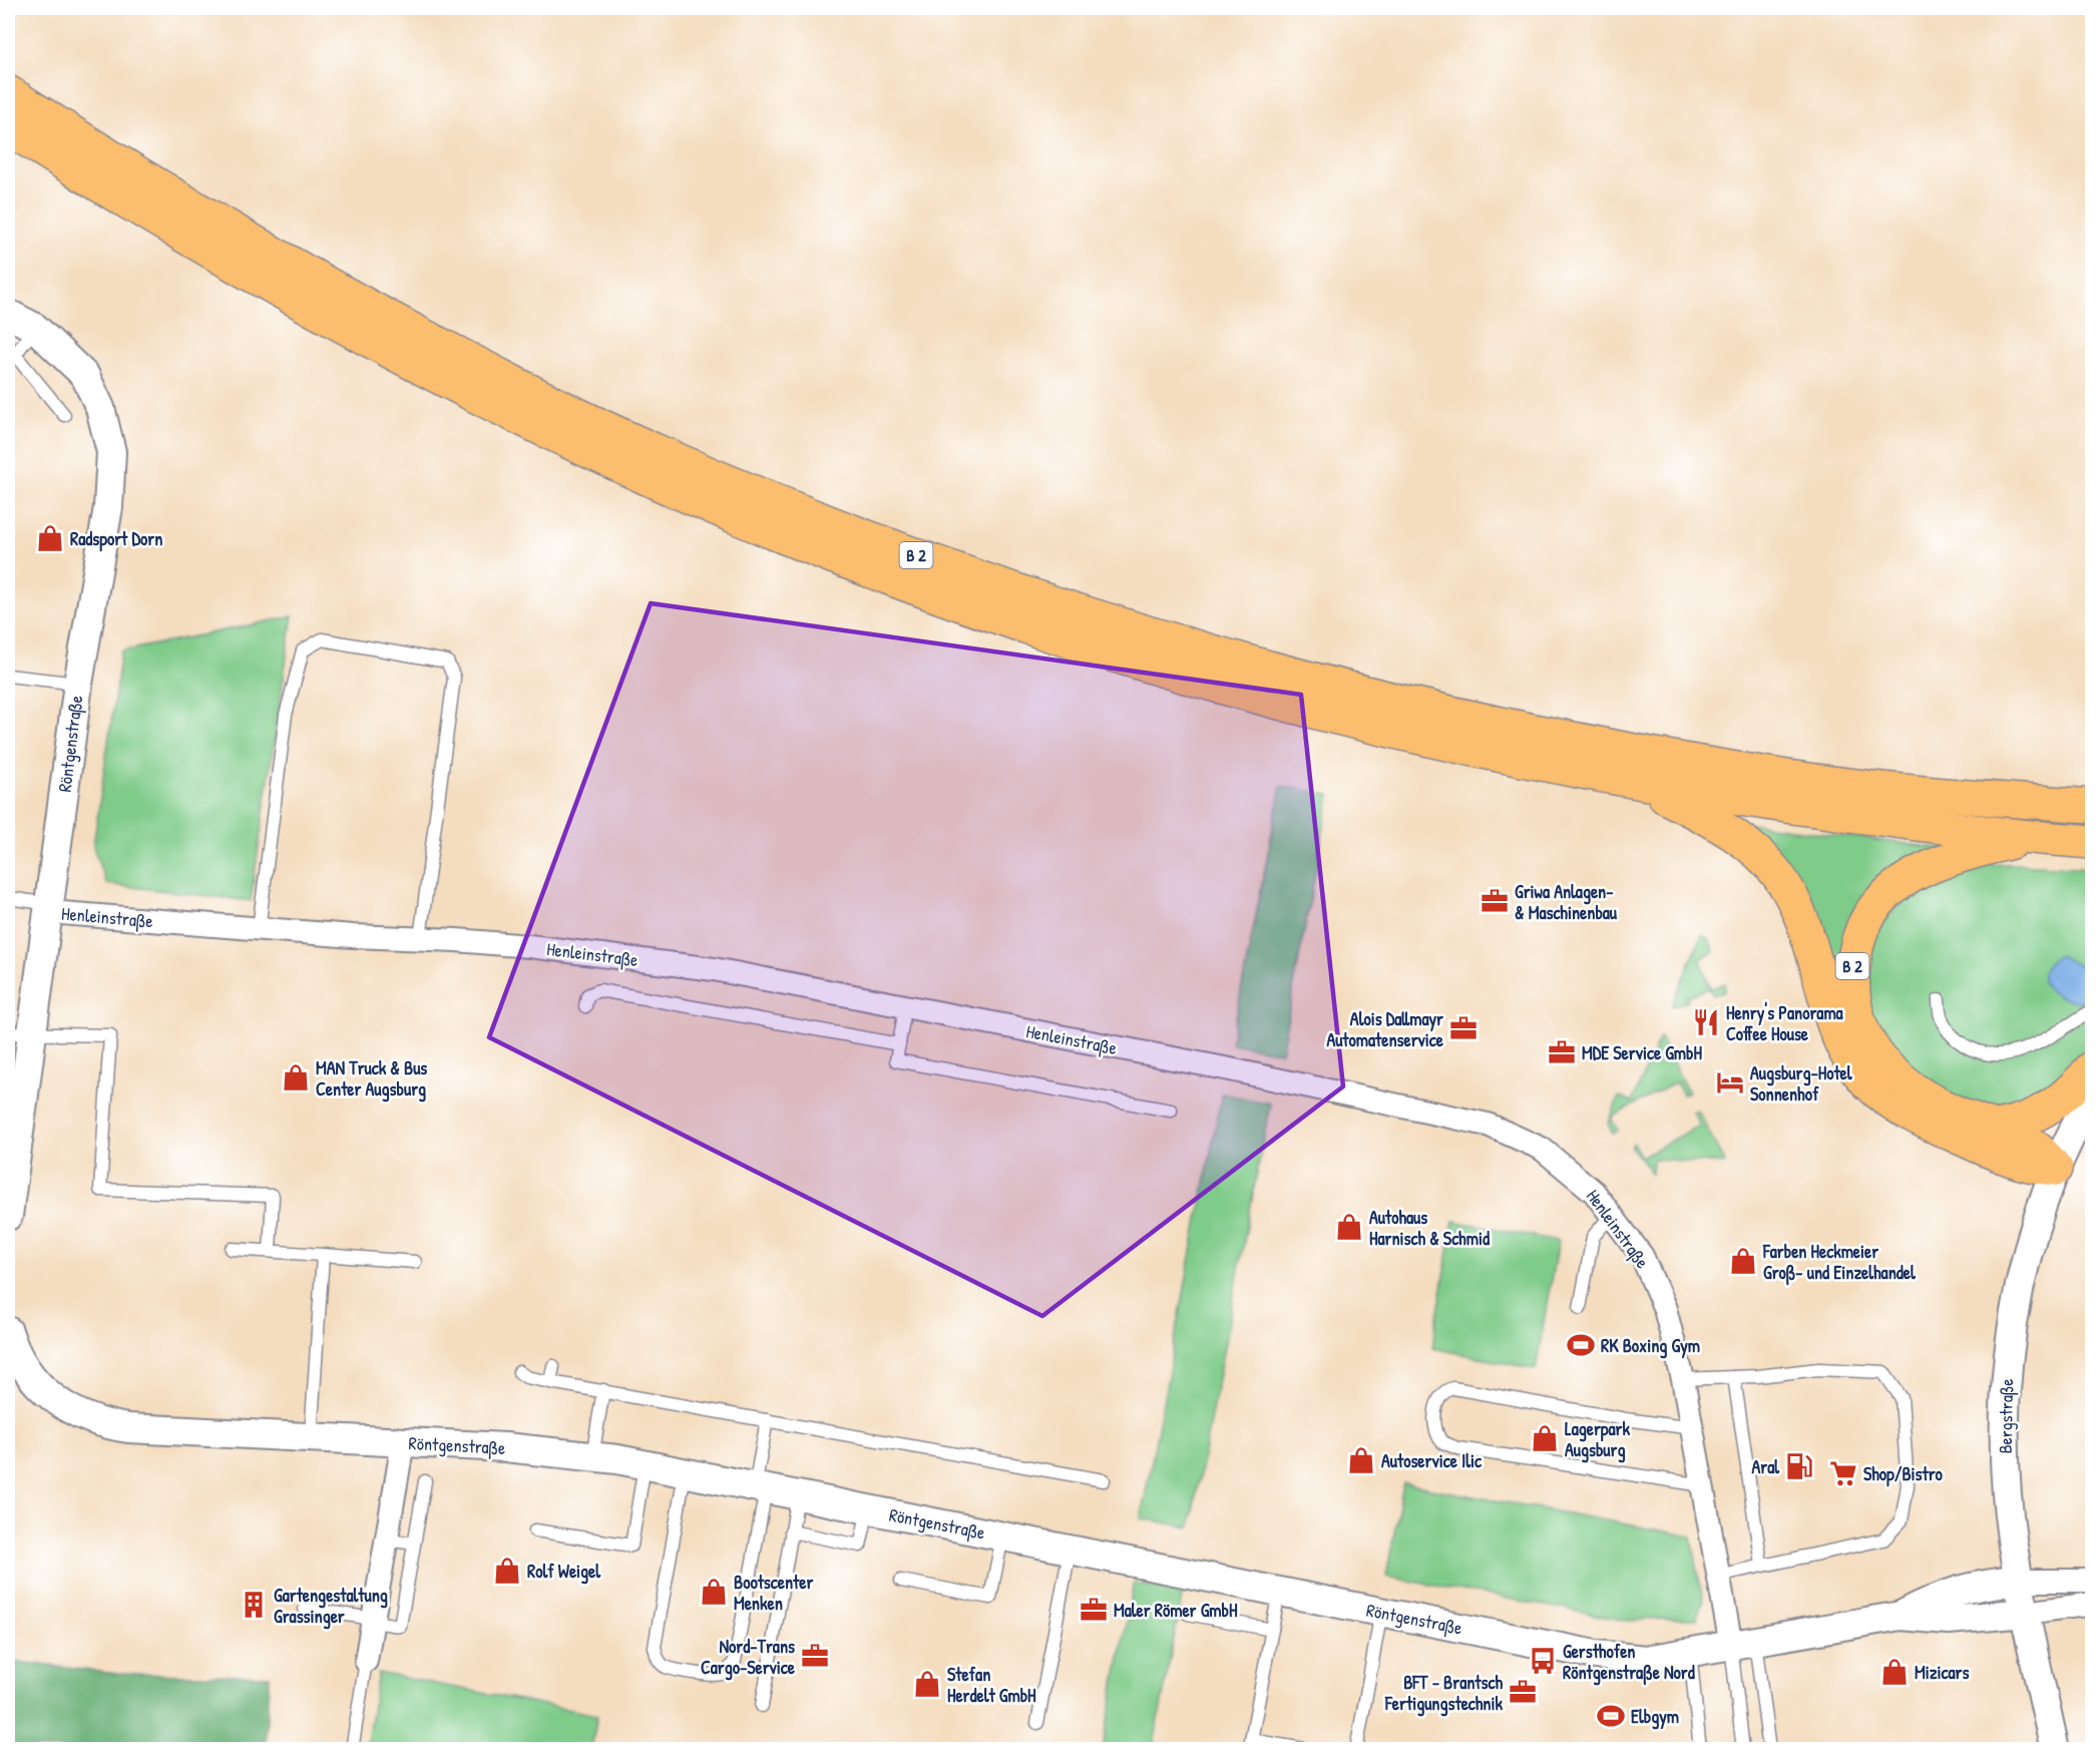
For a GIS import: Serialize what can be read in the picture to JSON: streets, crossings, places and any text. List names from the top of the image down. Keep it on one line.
{"streets":{"highway":["B 2"],"street":["Röntgenstraße","Henleinstraße","Bergstraße"]},"crossings":[["B 2","Bergstraße"],["Röntgenstraße","Henleinstraße"],["Röntgenstraße","Bergstraße"]],"places":{"shop":["Radsport Dorn","MAN Truck & Bus Center Augsburg","Autohaus Harnisch & Schmid","Farben Heckmeier Groß- und Einzelhandel","Lagerpark Augsburg","Autoservice Ilic","Rolf Weigel","Bootscenter Menken","Mizicars","Stefan Herdelt GmbH"],"office":["Griwa Anlagen- & Maschinenbau","Alois Dallmayr Automatenservice","MDE Service GmbH","Maler Römer GmbH","Nord-Trans Cargo-Service","BFT - Brantsch Fertigungstechnik"],"restaurant":["Henry's Panorama Coffee House"],"hotel":["Augsburg-Hotel Sonnenhof"],"sports":["RK Boxing Gym","Elbgym"],"fuel station":["Aral"],"supermarket":["Shop/Bistro"],"building":["Gartengestaltung Grassinger"],"bus stop":["Gersthofen Röntgenstraße Nord"]}}
